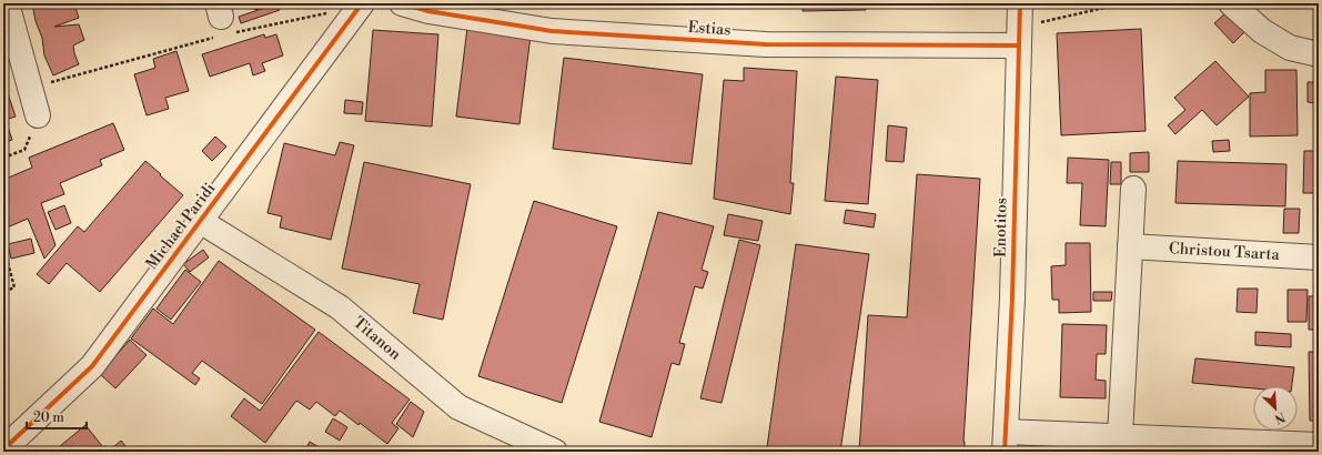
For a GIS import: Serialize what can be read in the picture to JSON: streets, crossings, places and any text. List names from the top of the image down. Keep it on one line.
{"streets":{"street":["Estias","Michael Paridi","Enotitos","Christou Tsarta","Titanon"]},"crossings":[["Estias","Enotitos"],["Michael Paridi","Titanon"]],"scale_bar":"20 m","north":"bottom right"}
